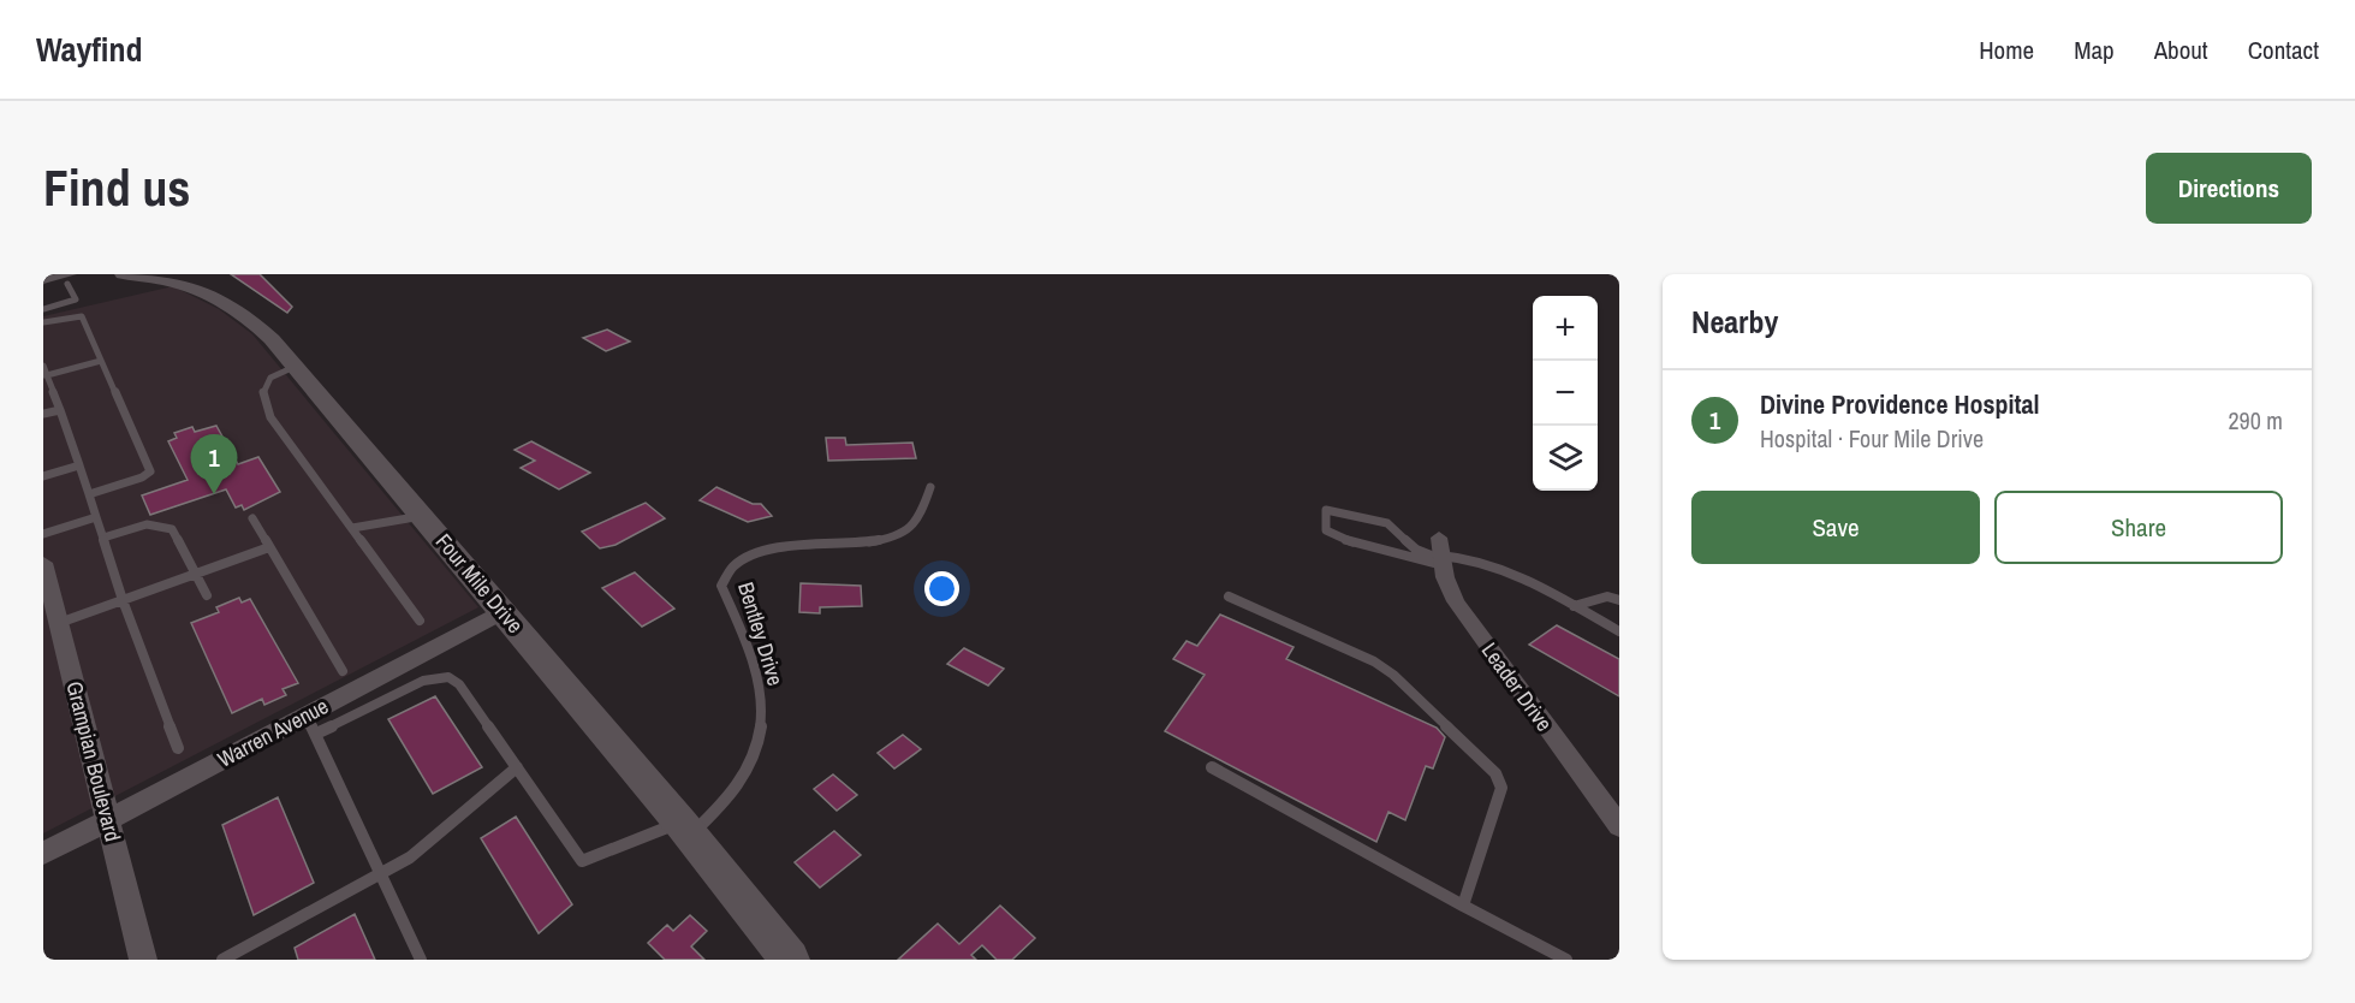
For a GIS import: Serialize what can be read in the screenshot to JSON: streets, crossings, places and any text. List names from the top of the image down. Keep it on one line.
{"streets":{"street":["Four Mile Drive","Leader Drive","Warren Avenue","Grampian Boulevard"],"lane":["Bentley Drive"]},"crossings":[["Four Mile Drive","Bentley Drive"],["Four Mile Drive","Warren Avenue"],["Warren Avenue","Grampian Boulevard"]],"page":{"header":"Wayfind","nav":["Home","Map","About","Contact"],"buttons":["Directions",["Save","Share"]],"title":"Find us","heading":"Nearby","map_buttons":["+","−"],"list":[{"mark":"1","name":"Divine Providence Hospital","note":"Hospital · Four Mile Drive","value":"290 m"}],"pins":"1"}}
